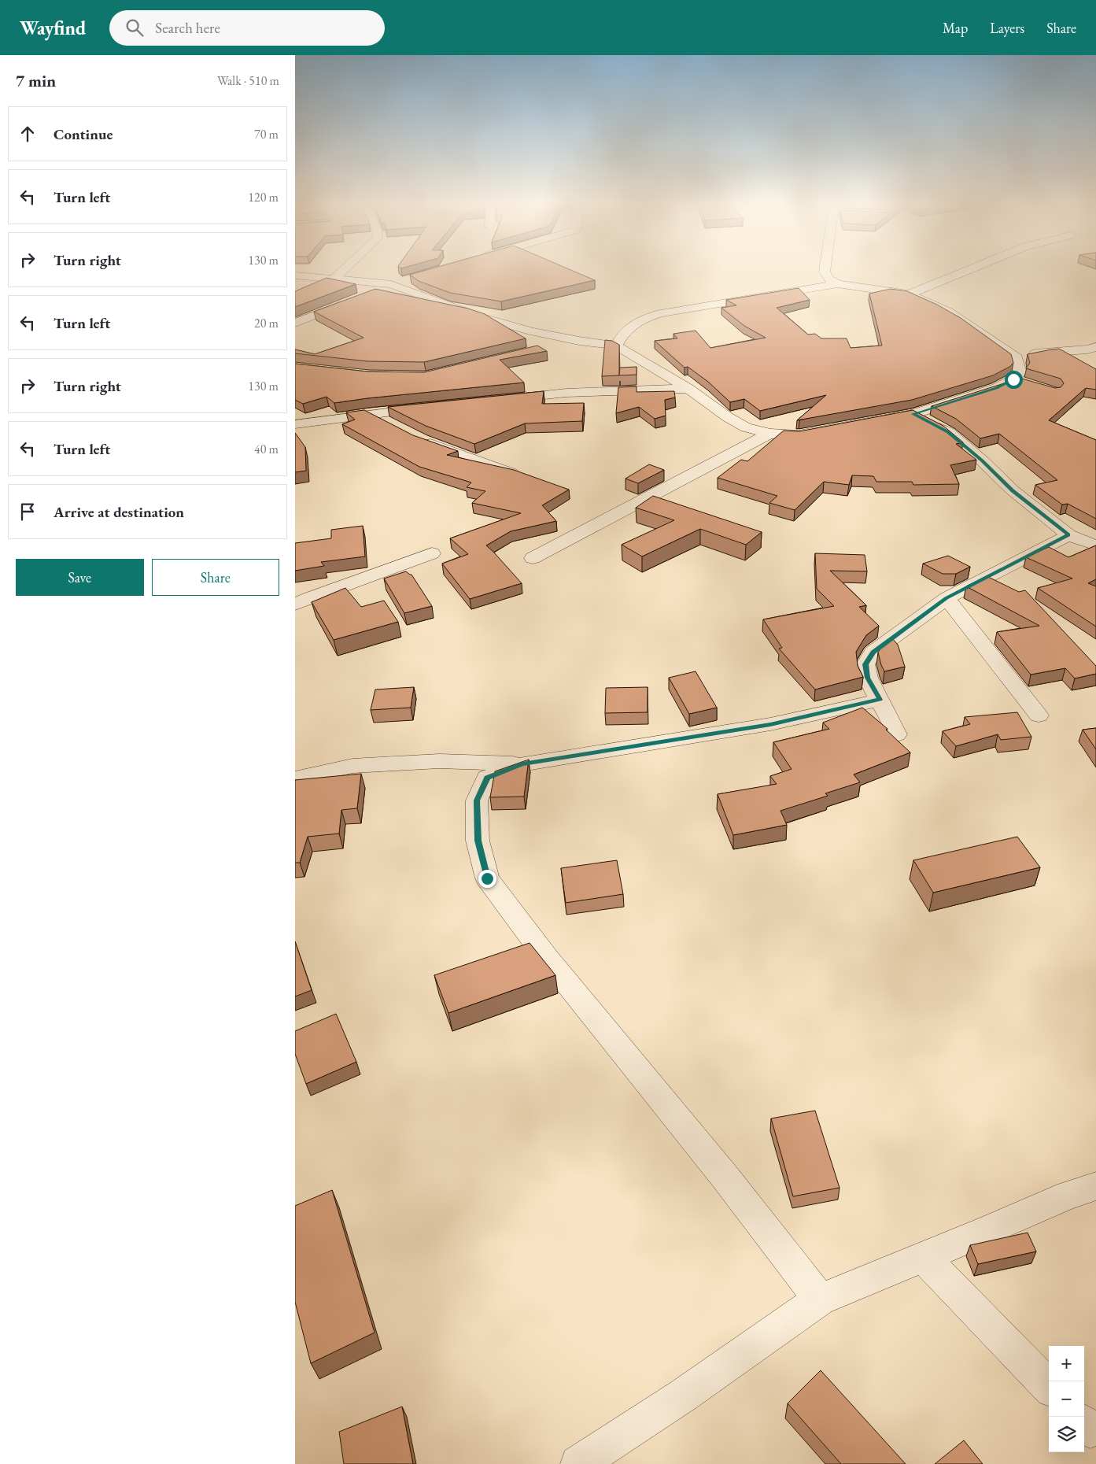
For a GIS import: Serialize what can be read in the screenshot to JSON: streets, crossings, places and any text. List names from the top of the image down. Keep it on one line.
{"page":{"header":"Wayfind","search":"Search here","nav":["Map","Layers","Share"],"heading":["7 min","Walk · 510 m"],"list":[["Continue","70 m"],["Turn left","120 m"],["Turn right","130 m"],["Turn left","20 m"],["Turn right","130 m"],["Turn left","40 m"],"Arrive at destination"],"buttons":["Save","Share"],"map_buttons":["+","−"]}}
